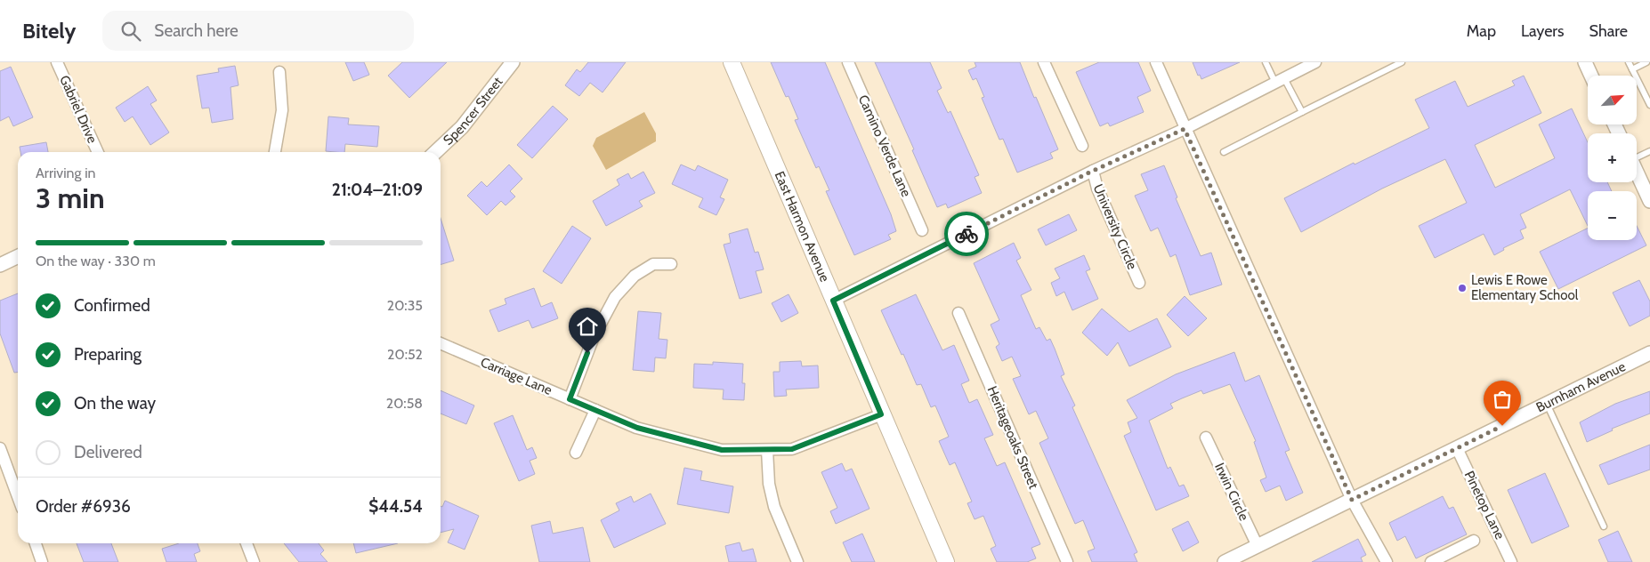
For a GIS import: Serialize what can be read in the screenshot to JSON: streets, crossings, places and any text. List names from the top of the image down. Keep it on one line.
{"streets":{"main road":["East Harmon Avenue"],"street":["Gabriel Drive","Spencer Street","Camino Verde Lane","University Circle","Carriage Lane","Burnham Avenue","Heritageoaks Street","Irwin Circle","Pinetop Lane"]},"crossings":[["East Harmon Avenue","Carriage Lane"],["Burnham Avenue","Irwin Circle"],["Burnham Avenue","Pinetop Lane"]],"places":["Lewis E Rowe Elementary School"],"north":"top right","page":{"header":"Bitely","search":"Search here","nav":["Map","Layers","Share"],"map_buttons":["+","−"],"heading":["3 min","Arriving in","21:04–21:09"],"panel":["Order #6936","$44.54"],"bar":"On the way · 330 m","list":[["Confirmed","20:35"],["Preparing","20:52"],["On the way","20:58"],"Delivered"]}}
